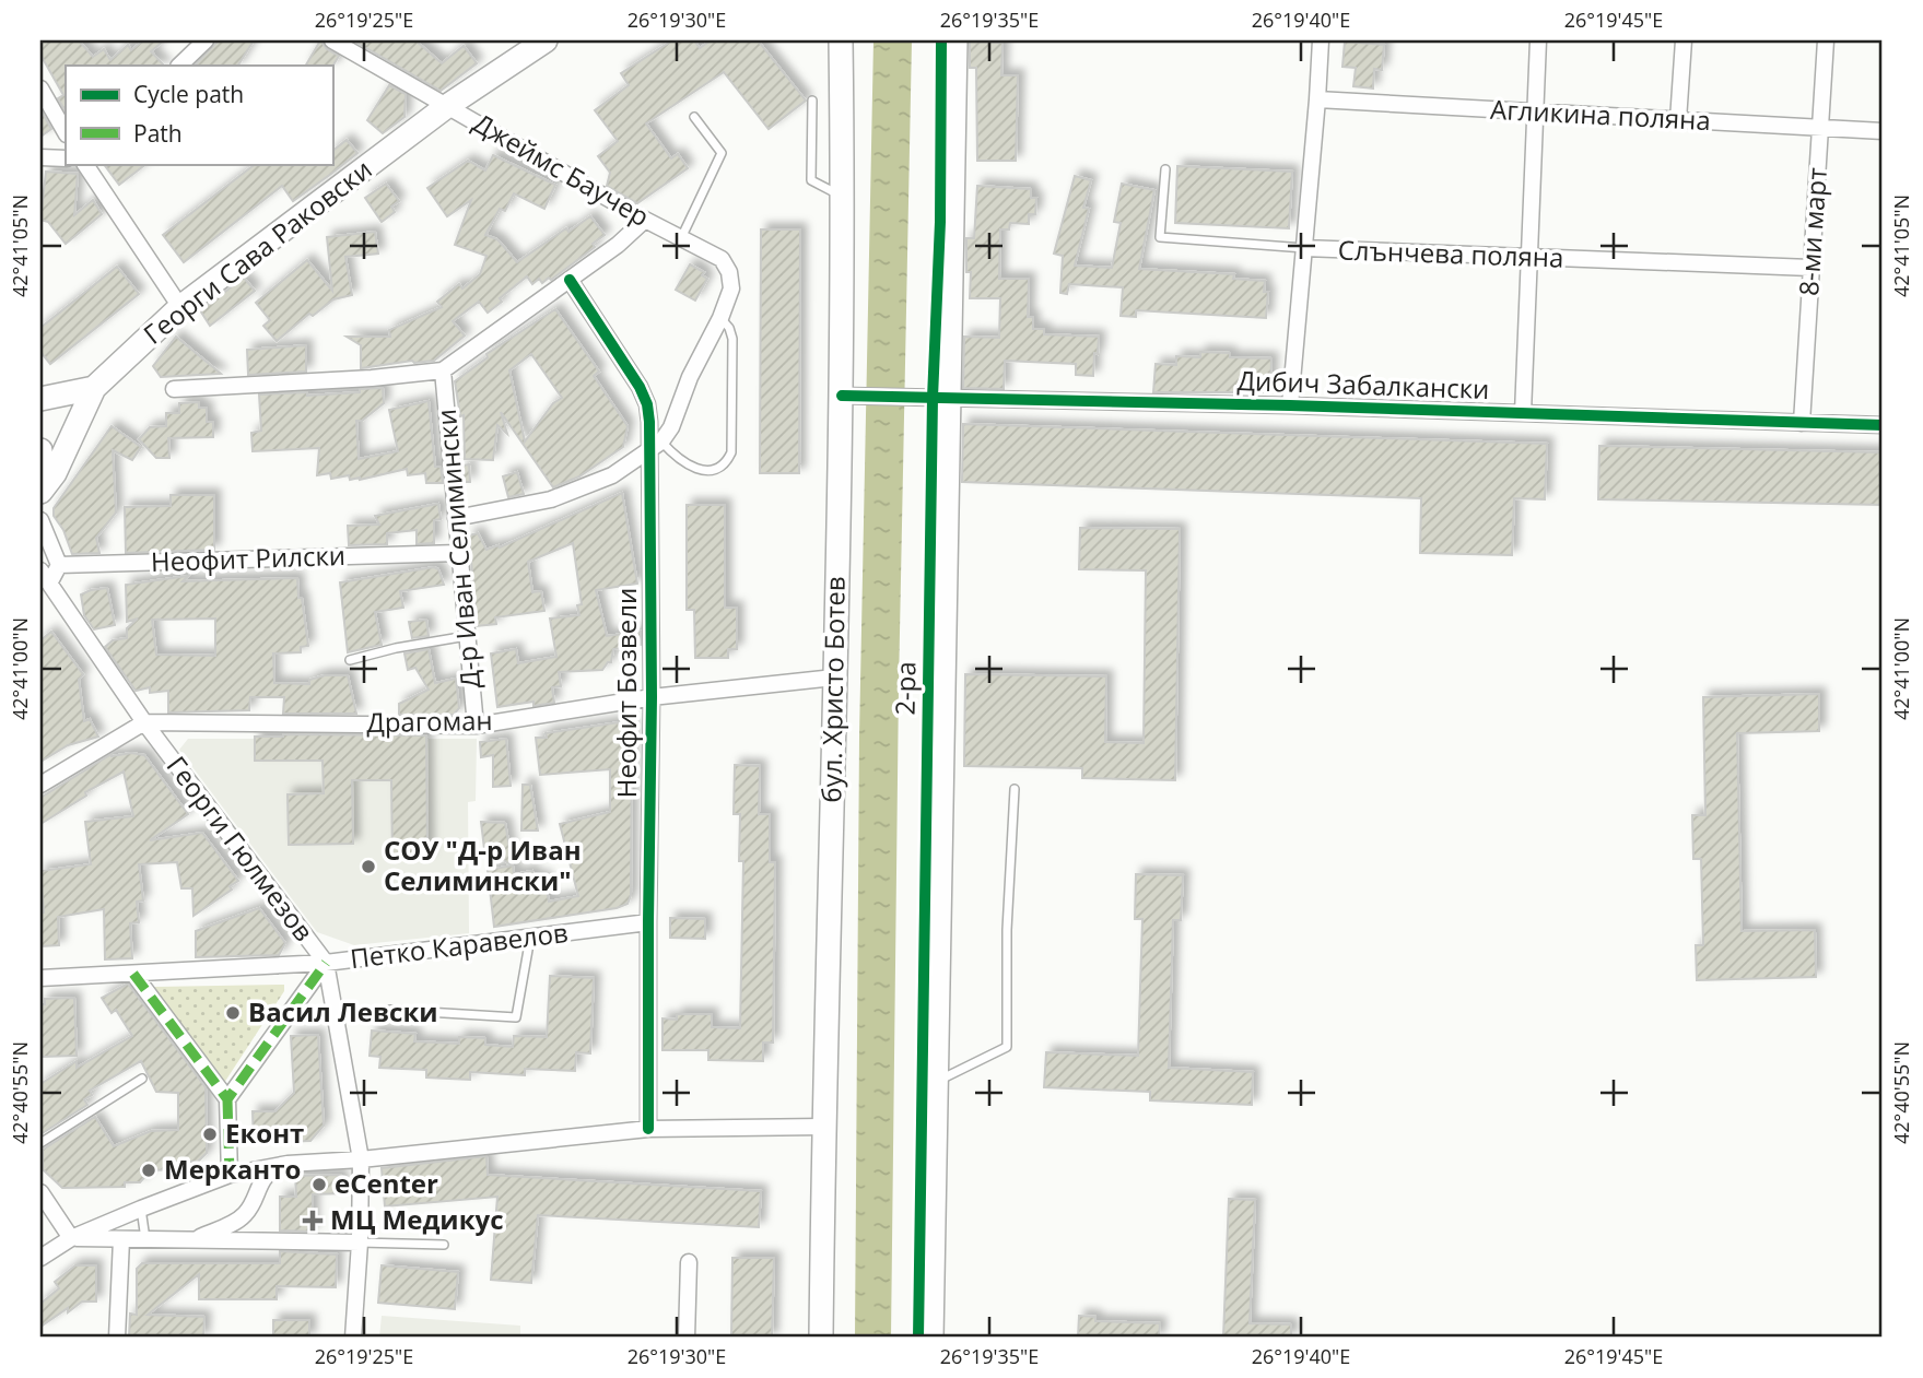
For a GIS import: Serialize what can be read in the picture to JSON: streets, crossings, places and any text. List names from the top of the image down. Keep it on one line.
{"streets":{"main road":["Георги Сава Раковски","бул. Христо Ботев"],"street":["Агликина поляна","Джеймс Баучер","8-ми март","Слънчева поляна","Дибич Забалкански","Д-р Иван Селимински","Неофит Рилски","Неофит Бозвели","Драгоман","Георги Гюлмезов","Петко Каравелов"],"cycle path":["2-ра"]},"crossings":[["Агликина поляна","8-ми март"],["Джеймс Баучер","Георги Сава Раковски"],["Джеймс Баучер","Неофит Бозвели"],["8-ми март","Слънчева поляна"],["8-ми март","Дибич Забалкански"],["Дибич Забалкански","бул. Христо Ботев"],["Д-р Иван Селимински","Неофит Рилски"],["Д-р Иван Селимински","Драгоман"],["бул. Христо Ботев","Драгоман"],["Неофит Бозвели","Драгоман"],["Неофит Бозвели","Петко Каравелов"],["Драгоман","Георги Гюлмезов"],["Георги Гюлмезов","Петко Каравелов"]],"places":{"other":["СОУ \"Д-р Иван Селимински\"","Васил Левски","Еконт","Мерканто","eCenter"],"health":["МЦ Медикус"]},"legend":["Cycle path","Path"],"coordinates":["26°19'25\"E","26°19'30\"E","26°19'35\"E","26°19'40\"E","26°19'45\"E","42°41'05\"N","42°41'00\"N","42°40'55\"N"]}
